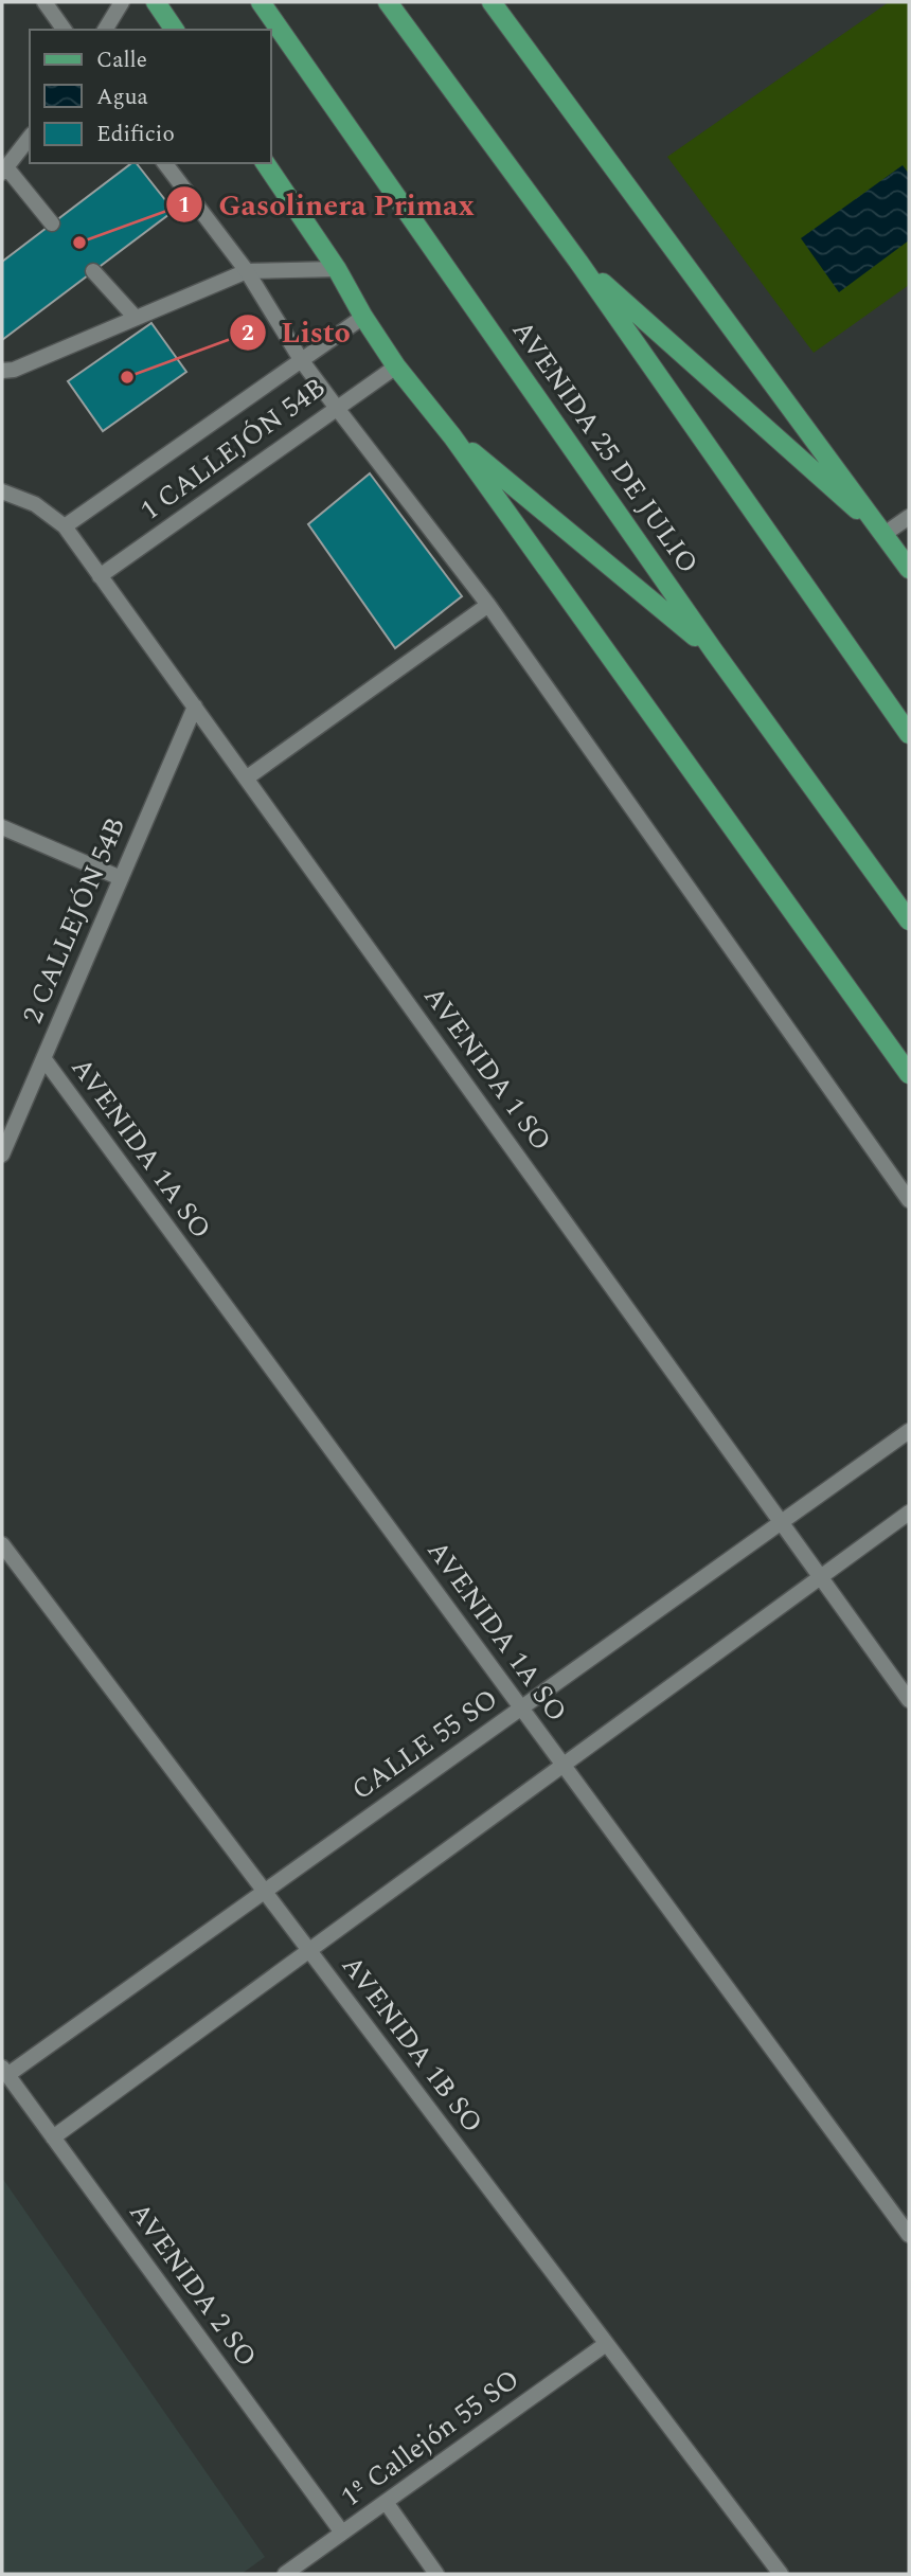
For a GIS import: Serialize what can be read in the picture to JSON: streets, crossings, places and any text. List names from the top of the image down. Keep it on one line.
{"streets":{"main road":["AVENIDA 25 DE JULIO"],"street":["1 CALLEJÓN 54B","2 CALLEJÓN 54B","AVENIDA 1 SO","AVENIDA 1A SO","CALLE 55 SO","AVENIDA 1B SO","AVENIDA 2 SO","1º Callejón 55 SO"]},"crossings":[["1 CALLEJÓN 54B","AVENIDA 1 SO"],["2 CALLEJÓN 54B","AVENIDA 1 SO"],["2 CALLEJÓN 54B","AVENIDA 1A SO"],["AVENIDA 1 SO","CALLE 55 SO"],["AVENIDA 1A SO","CALLE 55 SO"],["CALLE 55 SO","AVENIDA 1B SO"],["CALLE 55 SO","AVENIDA 2 SO"],["AVENIDA 1B SO","1º Callejón 55 SO"],["AVENIDA 2 SO","1º Callejón 55 SO"]],"places":["Gasolinera Primax","Listo"],"legend":["Calle","Agua","Edificio"]}
